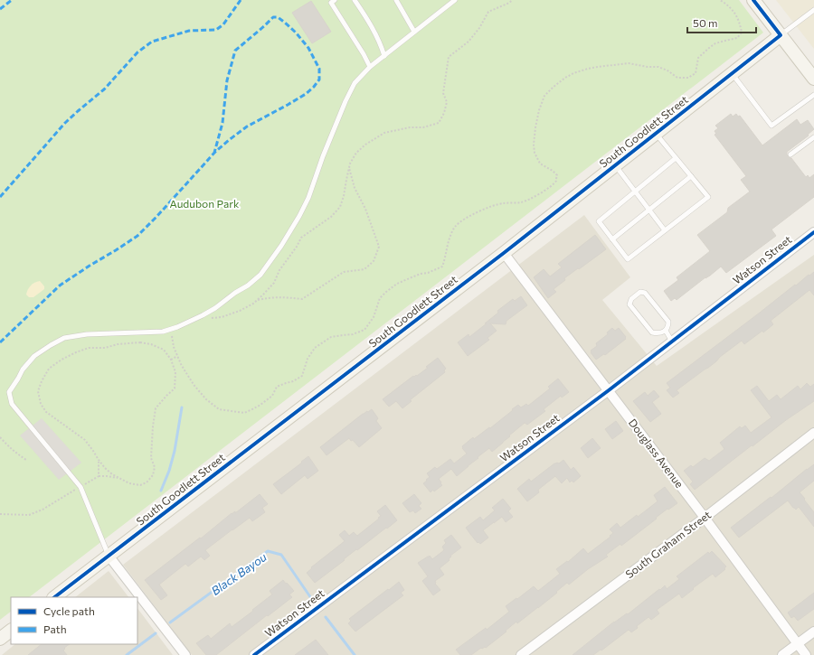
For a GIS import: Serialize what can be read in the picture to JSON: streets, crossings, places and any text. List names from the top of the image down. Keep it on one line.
{"streets":{"main road":["South Goodlett Street"],"street":["Watson Street","Douglass Avenue","South Graham Street"]},"crossings":[["South Goodlett Street","Douglass Avenue"],["Watson Street","Douglass Avenue"],["Douglass Avenue","South Graham Street"]],"water":["Black Bayou"],"parks":["Audubon Park"],"legend":["Cycle path","Path"],"scale_bar":"50 m"}
